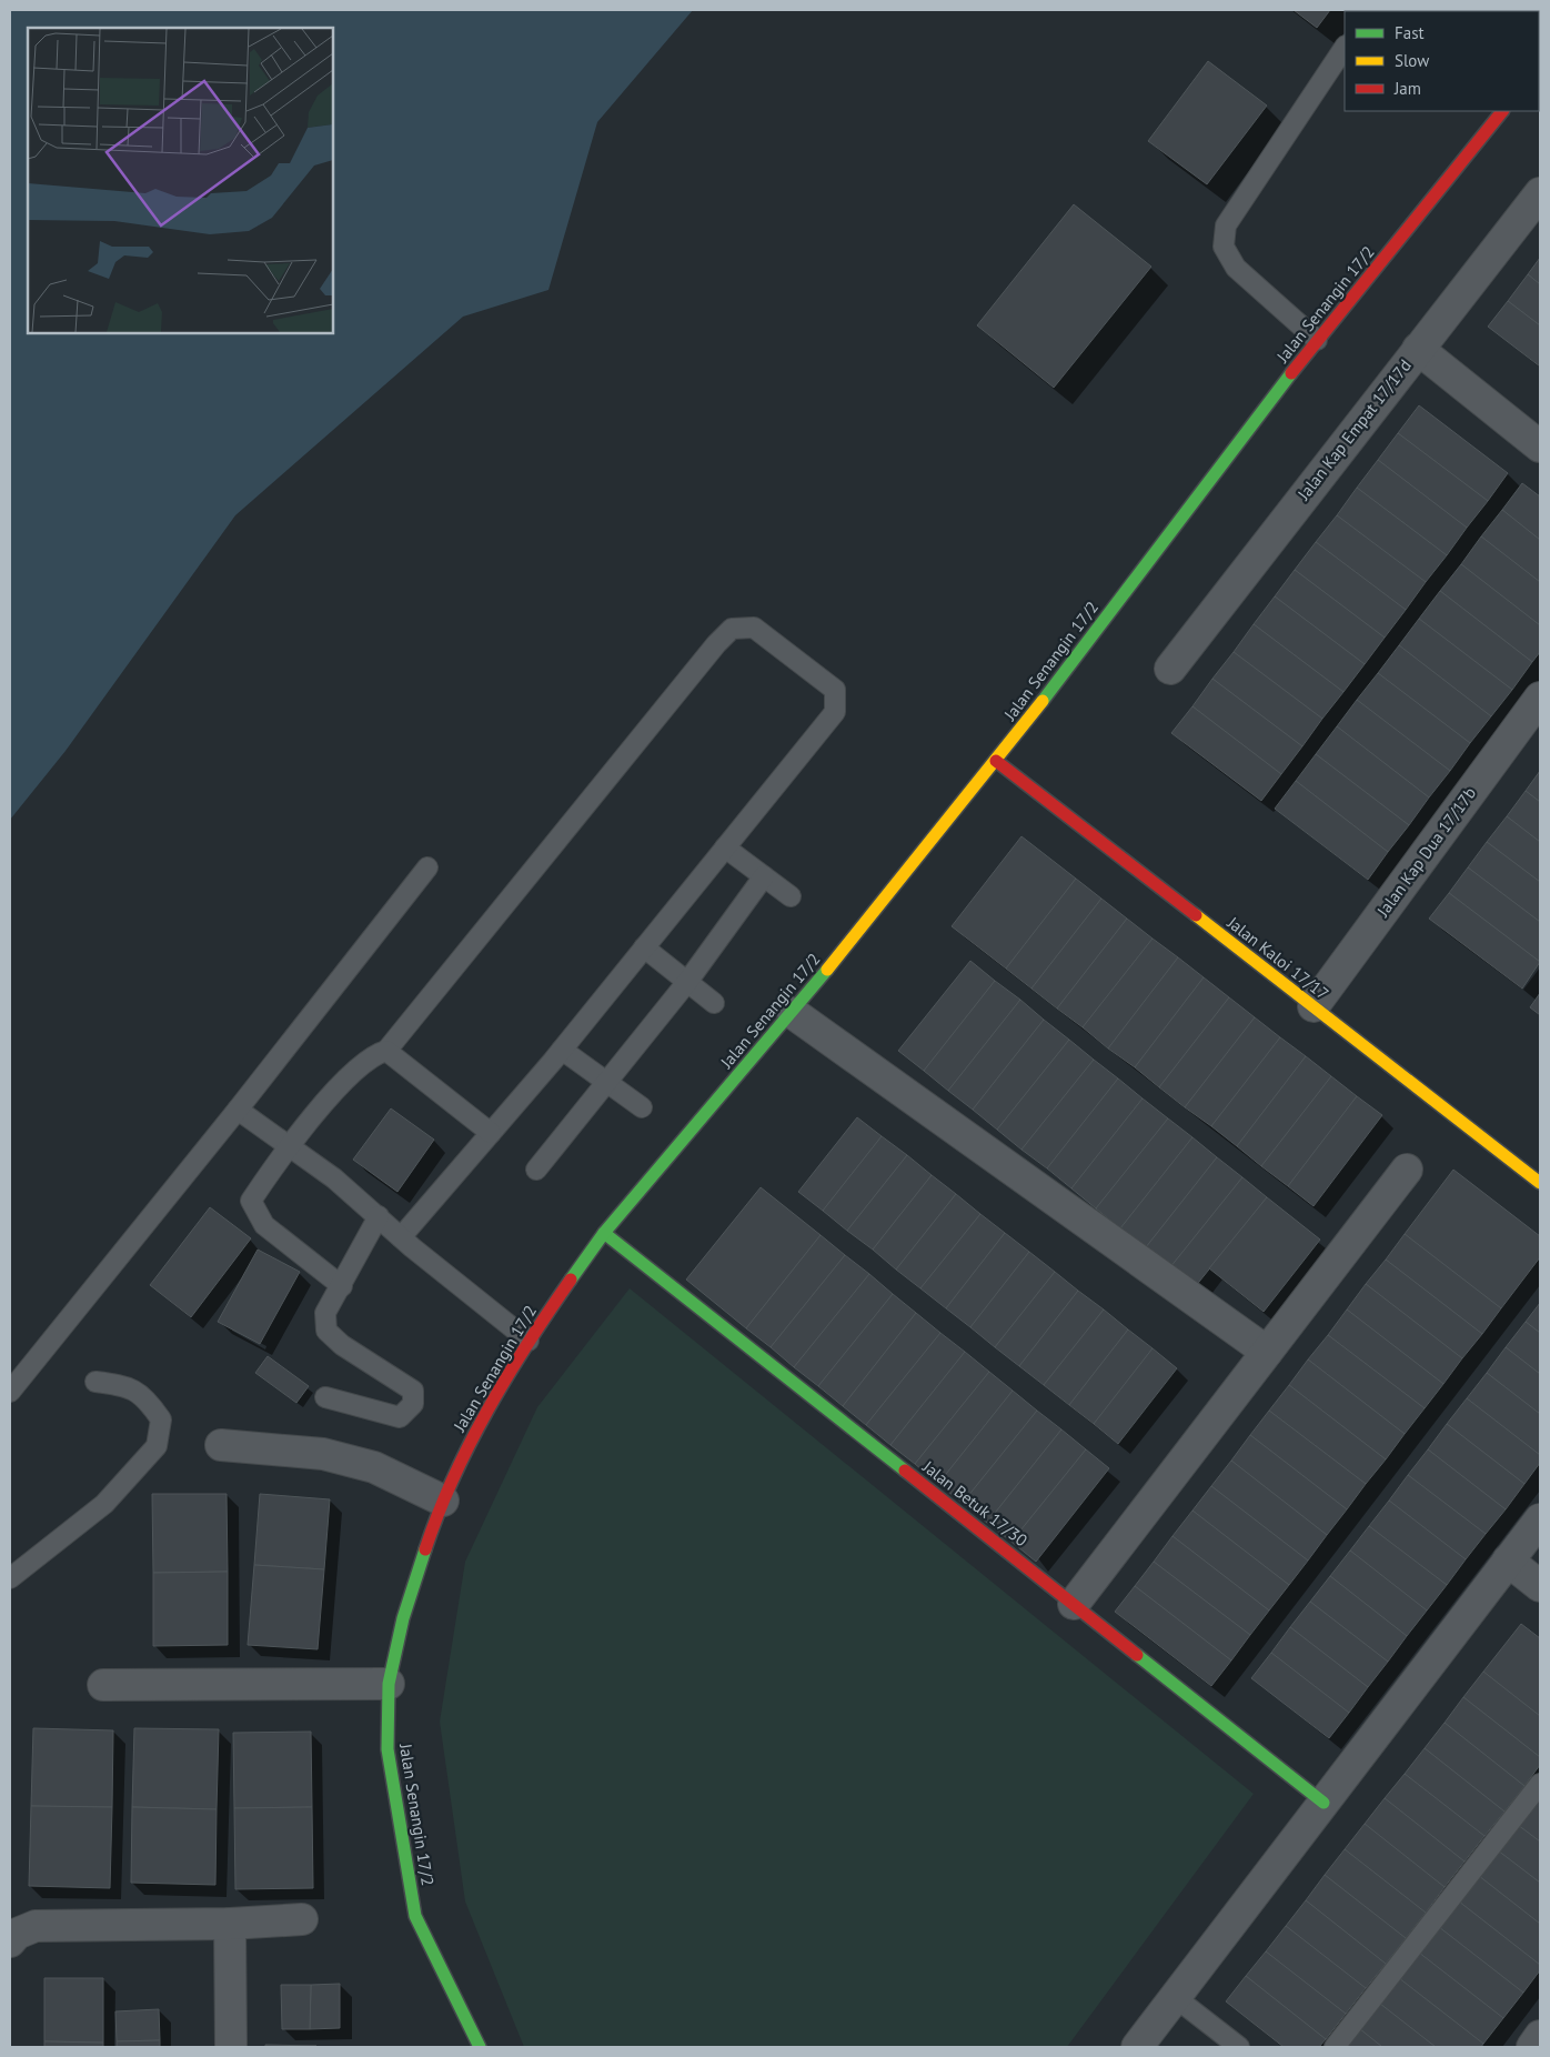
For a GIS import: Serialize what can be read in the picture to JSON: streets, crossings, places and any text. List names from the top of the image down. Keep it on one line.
{"streets":{"street":["Jalan Senangin 17/2","Jalan Kap Empat 17/17d","Jalan Kap Dua 17/17b","Jalan Kaloi 17/17","Jalan Betuk 17/30"]},"crossings":[["Jalan Senangin 17/2","Jalan Kaloi 17/17"],["Jalan Senangin 17/2","Jalan Betuk 17/30"],["Jalan Kap Dua 17/17b","Jalan Kaloi 17/17"]],"legend":["Fast","Slow","Jam"]}
